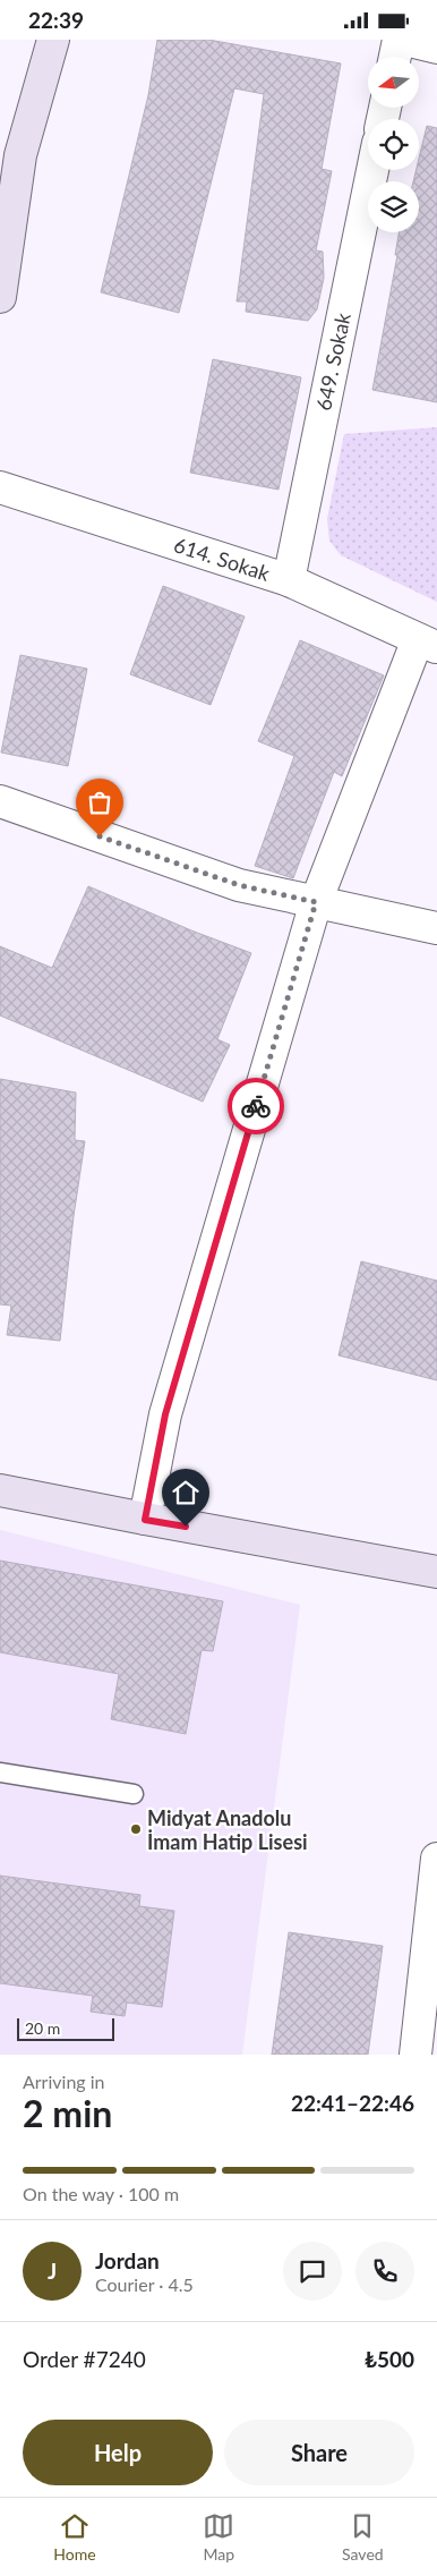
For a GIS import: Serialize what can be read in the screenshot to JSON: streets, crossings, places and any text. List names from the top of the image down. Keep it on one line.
{"streets":{"street":["649. Sokak","614. Sokak"]},"crossings":[["649. Sokak","614. Sokak"]],"places":["Midyat Anadolu İmam Hatip Lisesi"],"scale_bar":"20 m","north":"left","page":{"status":"22:39","scale":"20 m","heading":["2 min","Arriving in","22:41–22:46"],"panel":["Jordan","Courier · 4.5","Order #7240","₺500"],"bar":"On the way · 100 m","round":"J","buttons":["Help","Share"],"tabs":["Home","Map","Saved"]}}
